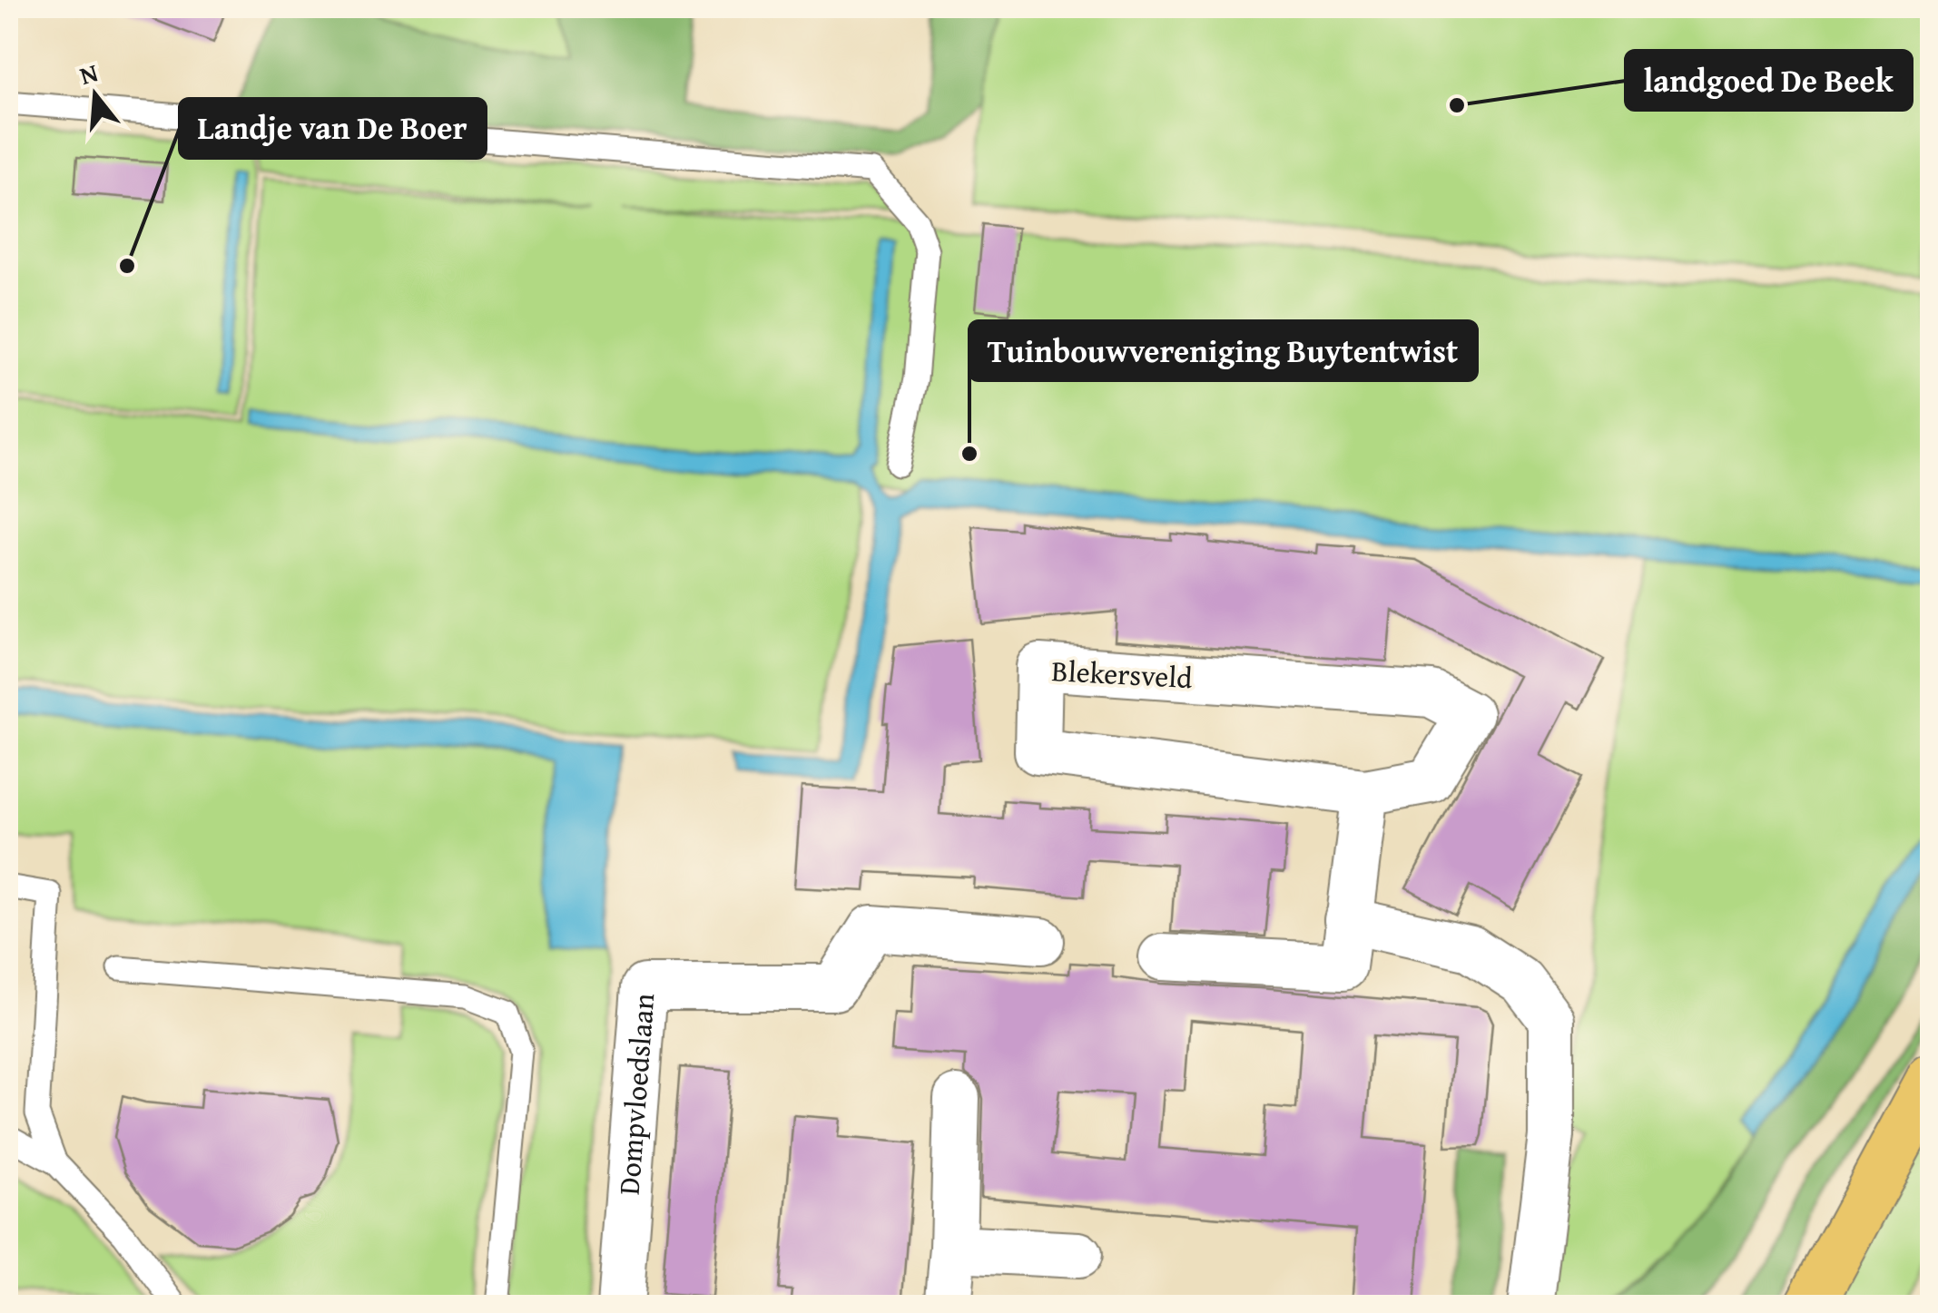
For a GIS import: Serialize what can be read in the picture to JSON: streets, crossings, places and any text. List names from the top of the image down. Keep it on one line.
{"streets":{"street":["Blekersveld","Dompvloedslaan"]},"places":["landgoed De Beek","Landje van De Boer","Tuinbouwvereniging Buytentwist"],"north":"top"}
